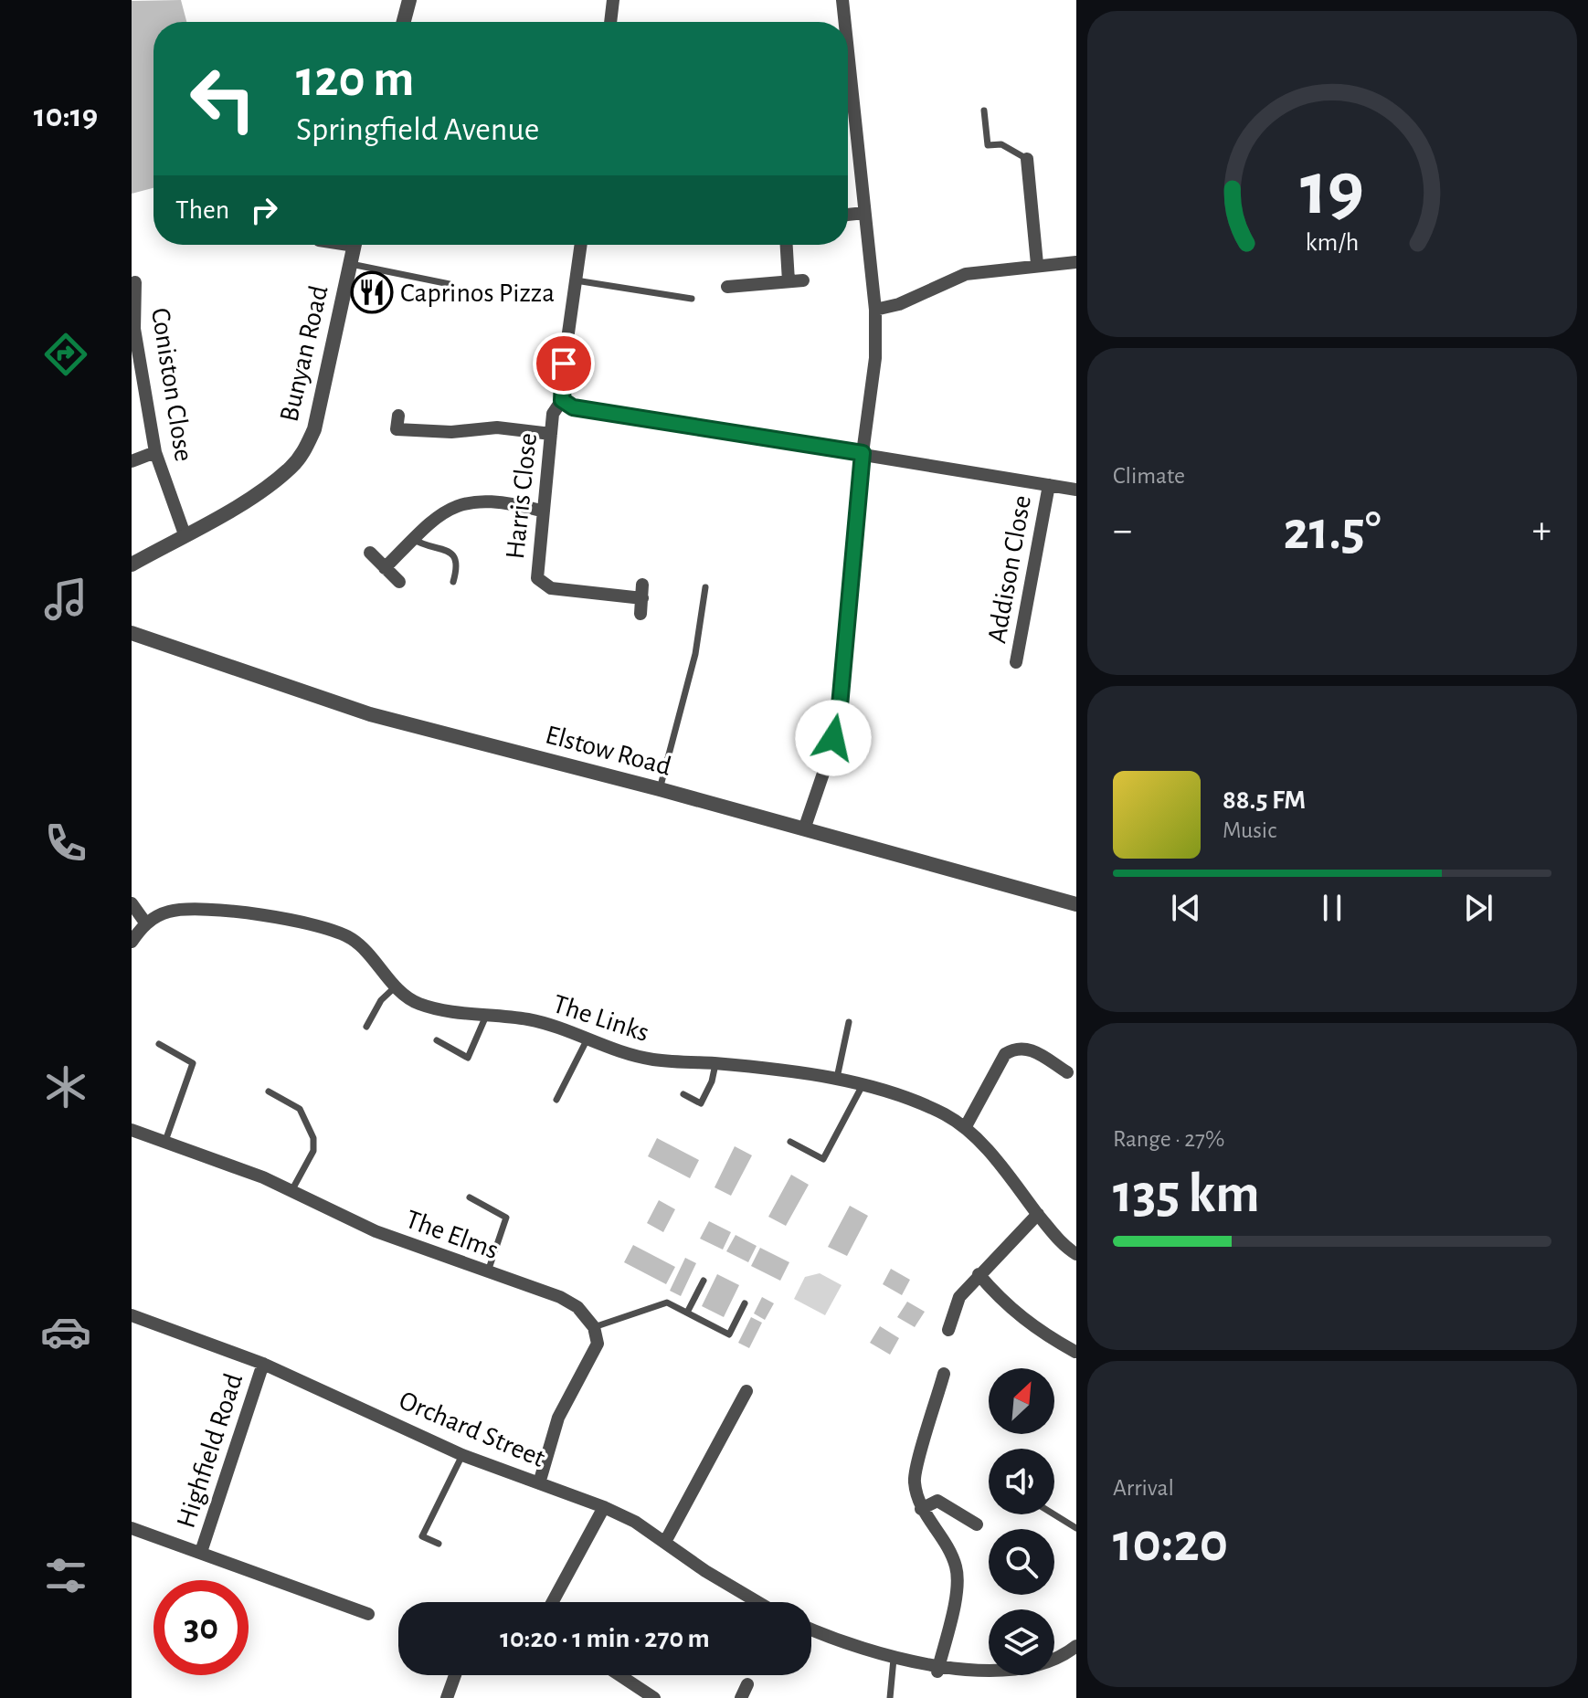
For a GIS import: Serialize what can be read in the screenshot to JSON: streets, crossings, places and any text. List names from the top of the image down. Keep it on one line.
{"streets":{"street":["Bunyan Road","Coniston Close","Harris Close","Addison Close","Elstow Road","The Links","The Elms","Orchard Street","Highfield Road"]},"crossings":[["Bunyan Road","Coniston Close"],["Orchard Street","Highfield Road"]],"places":{"restaurant":["Caprinos Pizza"]},"north":"top right","page":{"tabs":"10:19","turn":["120 m","Springfield Avenue"],"then":"Then","tile":["Climate",["Range · 27%","135 km"],["Arrival","10:20"]],"heat":["−","21.5°","+"],"song":["88.5 FM","Music"],"limit":"30","trip":"10:20 · 1 min · 270 m","gauge":["19","km/h"]}}
